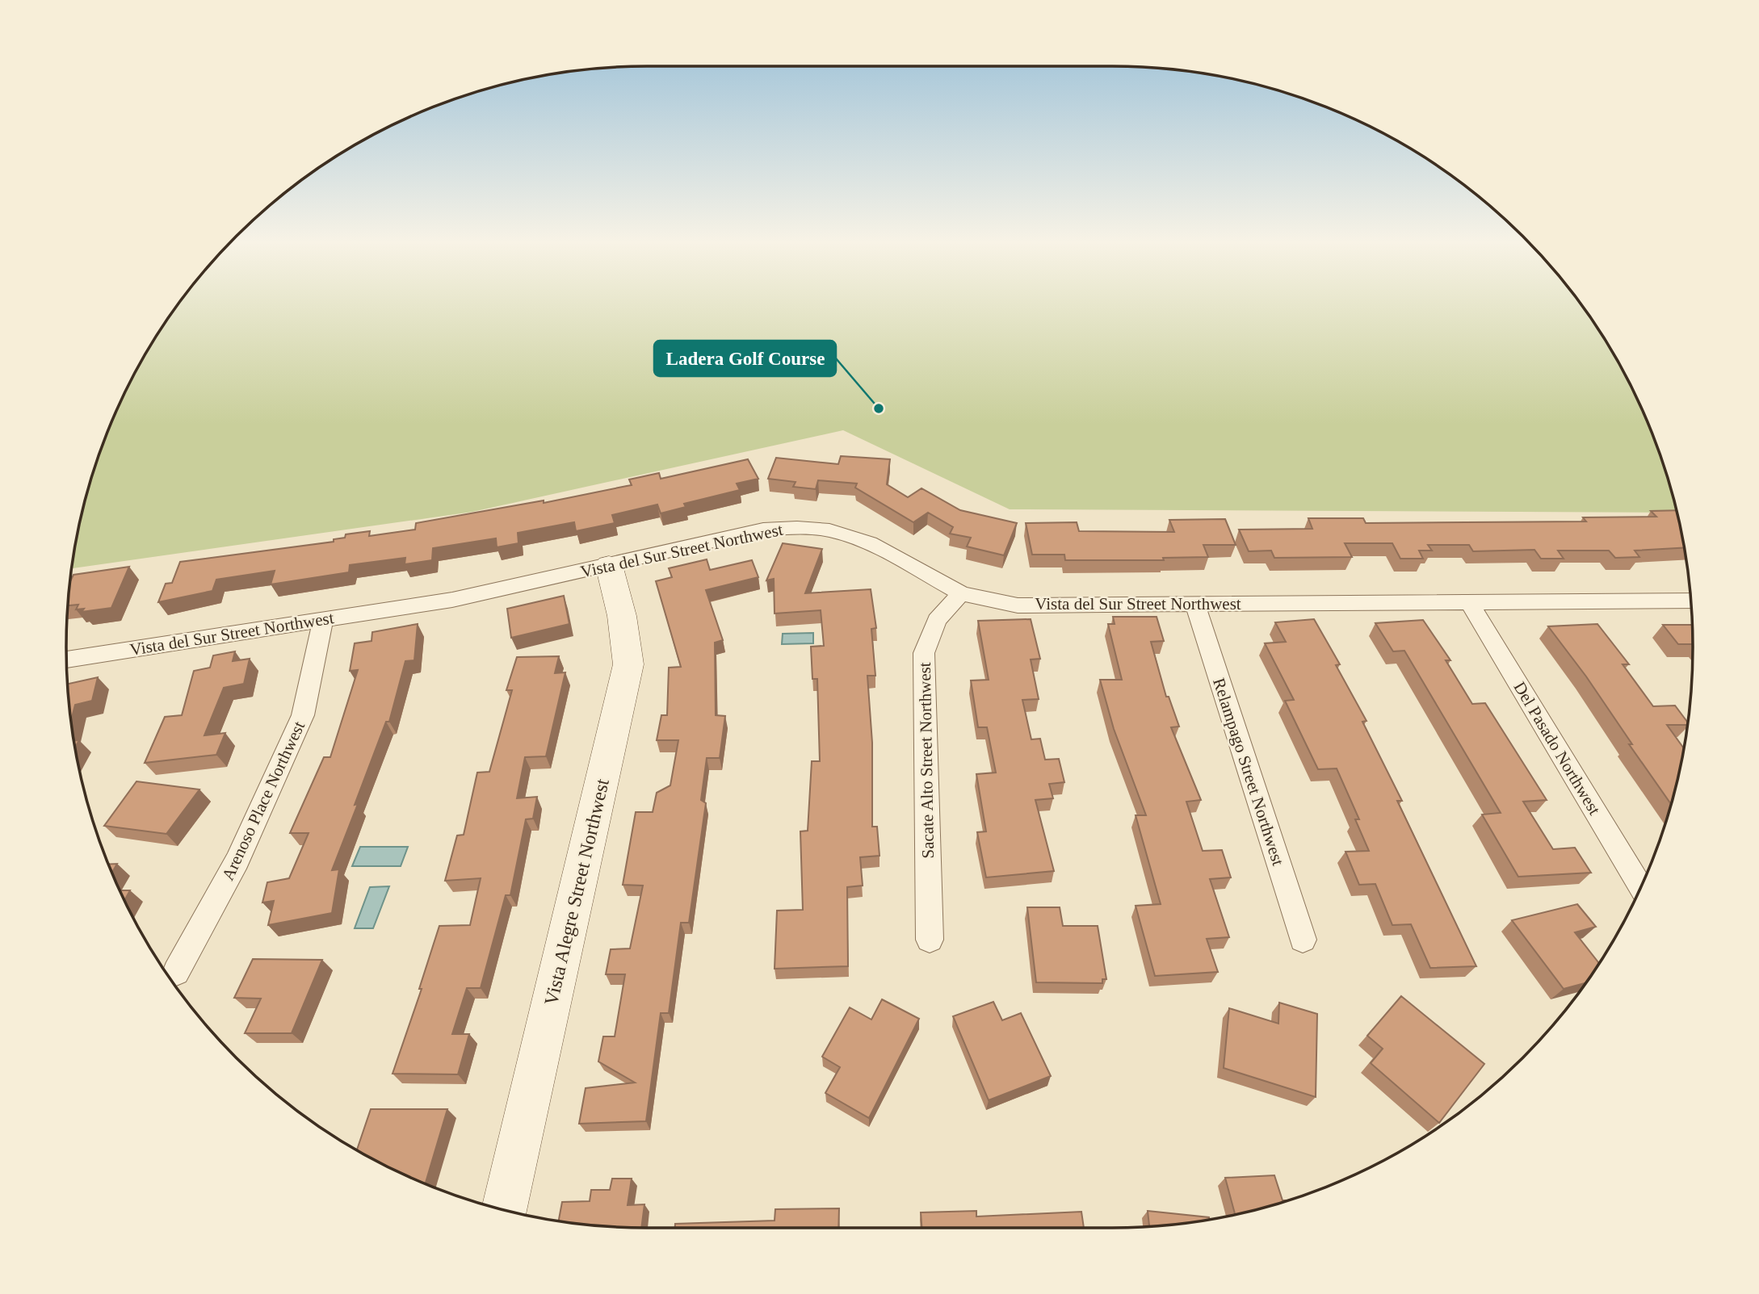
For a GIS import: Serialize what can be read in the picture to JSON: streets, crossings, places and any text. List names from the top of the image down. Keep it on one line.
{"streets":{"street":["Vista del Sur Street Northwest","Del Pasado Northwest","Sacate Alto Street Northwest","Relampago Street Northwest","Arenoso Place Northwest","Vista Alegre Street Northwest"]},"crossings":[["Vista del Sur Street Northwest","Del Pasado Northwest"],["Vista del Sur Street Northwest","Sacate Alto Street Northwest"],["Vista del Sur Street Northwest","Relampago Street Northwest"],["Vista del Sur Street Northwest","Arenoso Place Northwest"],["Vista del Sur Street Northwest","Vista Alegre Street Northwest"]],"places":["Ladera Golf Course"]}
